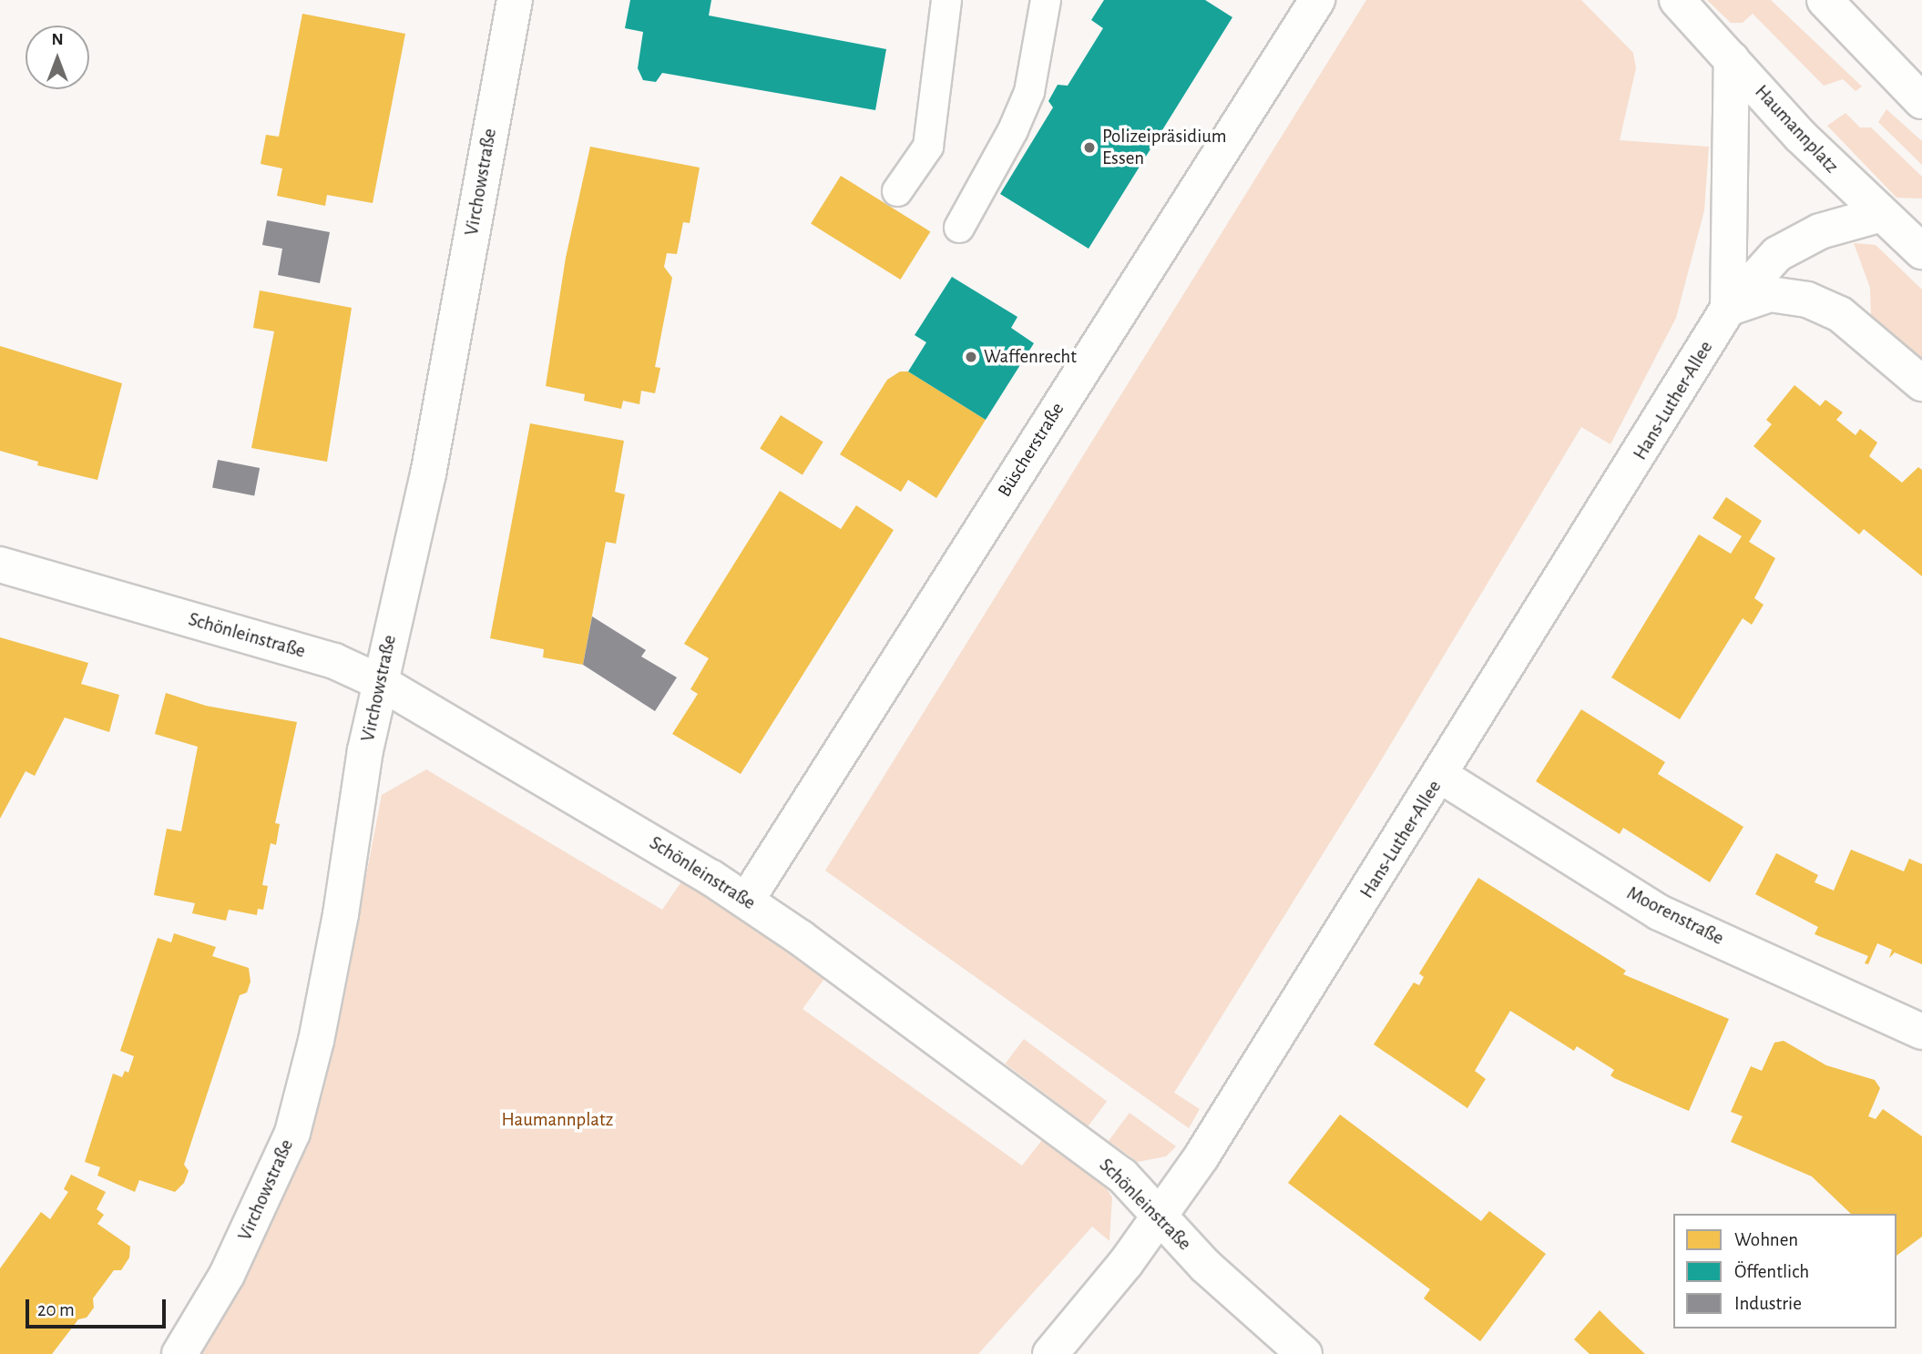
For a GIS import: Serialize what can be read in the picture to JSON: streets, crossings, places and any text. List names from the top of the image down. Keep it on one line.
{"streets":{"street":["Haumannplatz","Virchowstraße","Hans-Luther-Allee","Büscherstraße","Schönleinstraße","Moorenstraße"]},"crossings":[["Haumannplatz","Hans-Luther-Allee"],["Virchowstraße","Schönleinstraße"],["Hans-Luther-Allee","Schönleinstraße"],["Hans-Luther-Allee","Moorenstraße"],["Büscherstraße","Schönleinstraße"]],"parks":["Haumannplatz"],"places":["Polizeipräsidium Essen","Waffenrecht"],"legend":["Wohnen","Öffentlich","Industrie"],"scale_bar":"20 m","north":"top"}
